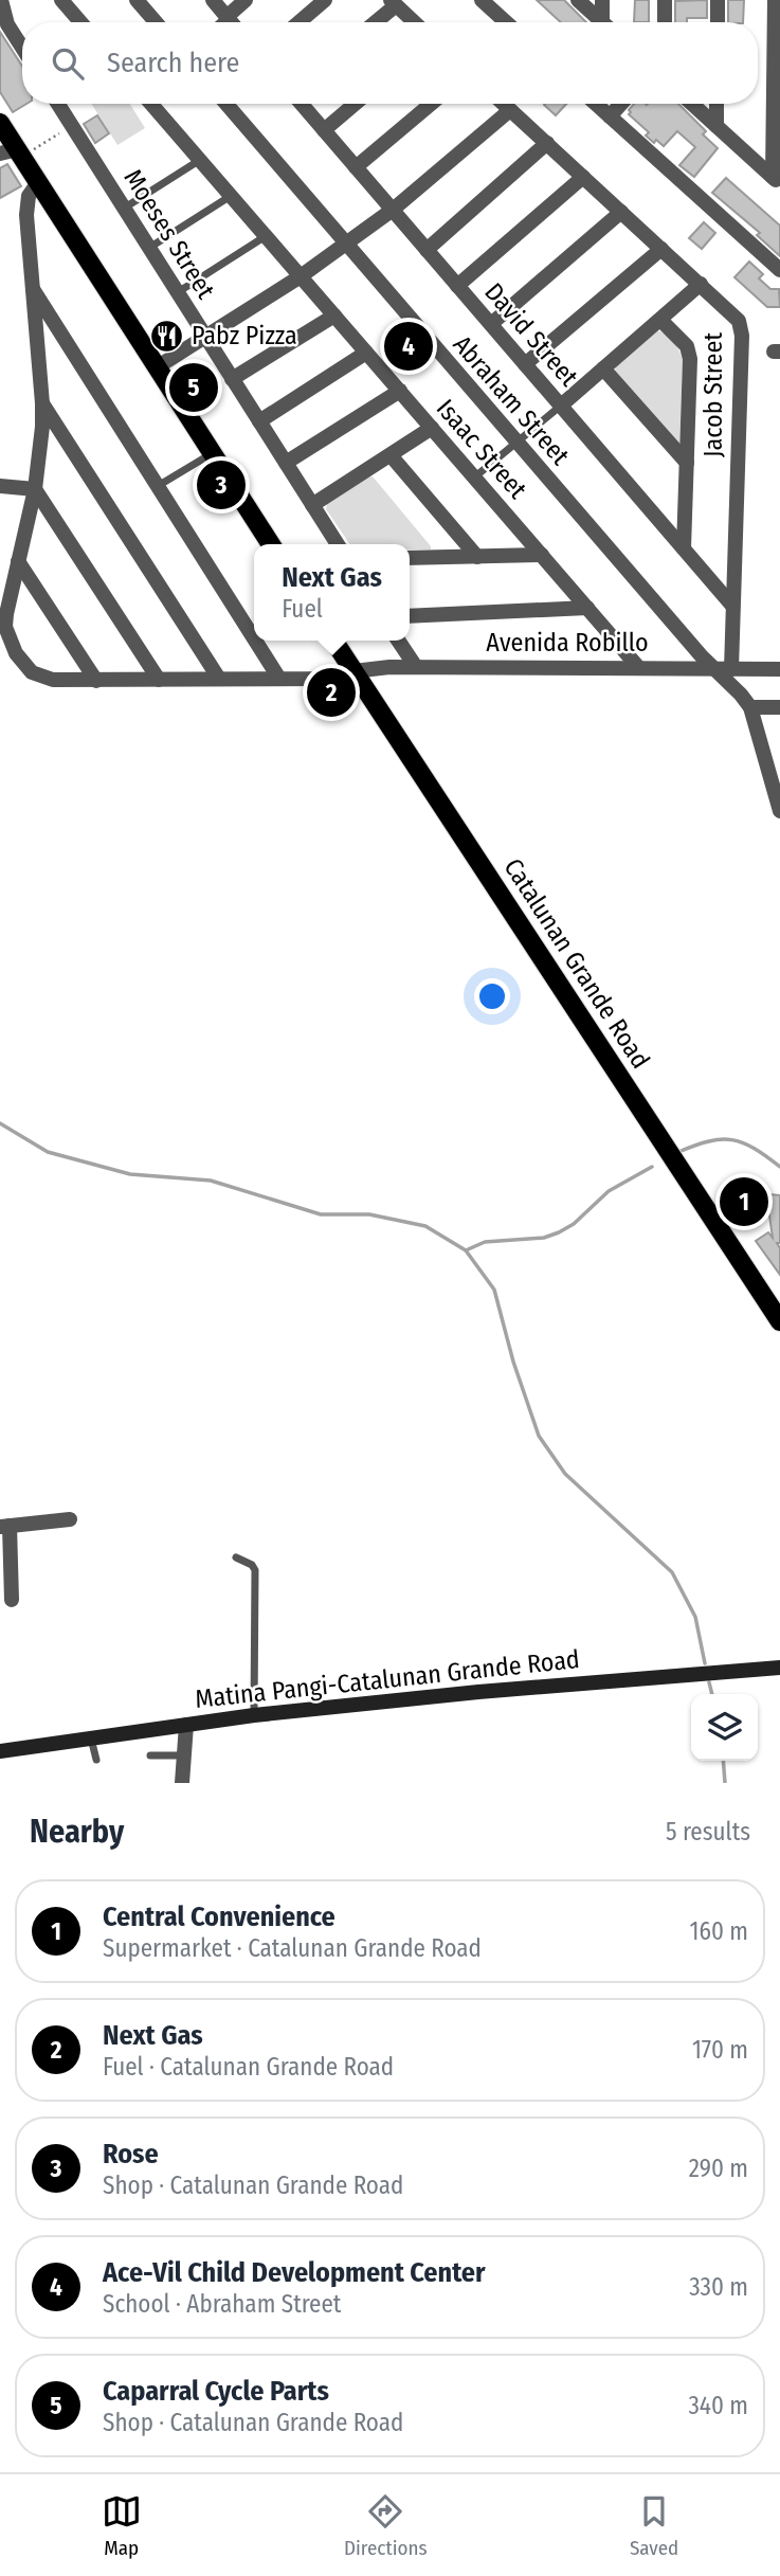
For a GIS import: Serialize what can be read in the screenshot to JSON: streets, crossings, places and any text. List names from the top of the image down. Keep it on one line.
{"streets":{"main road":["Catalunan Grande Road"],"street":["Moeses Street","David Street","Jacob Street","Abraham Street","Isaac Street","Avenida Robillo","Matina Pangi-Catalunan Grande Road"]},"crossings":[["David Street","Jacob Street"],["Jacob Street","Avenida Robillo"],["Abraham Street","Avenida Robillo"],["Isaac Street","Avenida Robillo"],["Avenida Robillo","Catalunan Grande Road"]],"places":{"restaurant":["Pabz Pizza"]},"page":{"search":"Search here","pins":["4","5","3","2","1"],"popup":["Next Gas","Fuel"],"heading":["Nearby","5 results"],"list":[{"mark":"1","name":"Central Convenience","note":"Supermarket · Catalunan Grande Road","value":"160 m"},{"mark":"2","name":"Next Gas","note":"Fuel · Catalunan Grande Road","value":"170 m"},{"mark":"3","name":"Rose","note":"Shop · Catalunan Grande Road","value":"290 m"},{"mark":"4","name":"Ace-Vil Child Development Center","note":"School · Abraham Street","value":"330 m"},{"mark":"5","name":"Caparral Cycle Parts","note":"Shop · Catalunan Grande Road","value":"340 m"}],"nav":["Map","Directions","Saved"]}}
